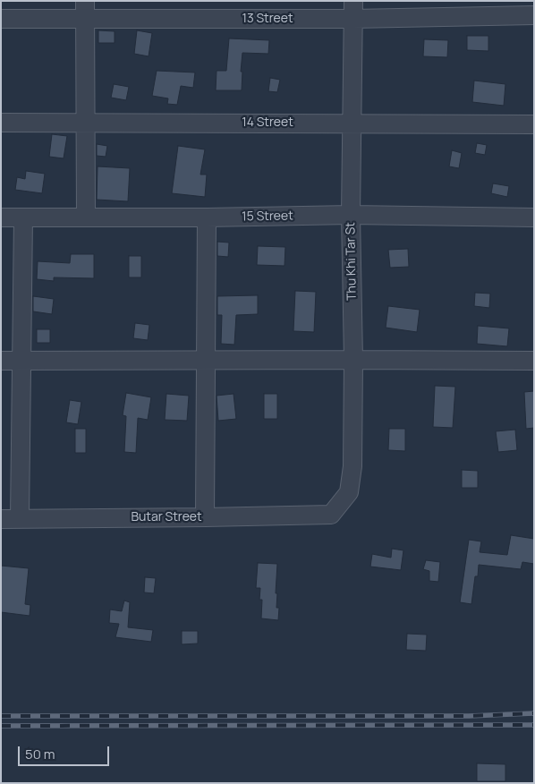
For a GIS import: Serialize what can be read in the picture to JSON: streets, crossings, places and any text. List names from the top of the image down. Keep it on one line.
{"streets":{"street":["13 Street","14 Street","15 Street","Thu Khi Tar St","Butar Street"]},"crossings":[["13 Street","Thu Khi Tar St"],["14 Street","Thu Khi Tar St"],["15 Street","Thu Khi Tar St"],["Thu Khi Tar St","Butar Street"]],"scale_bar":"50 m"}
